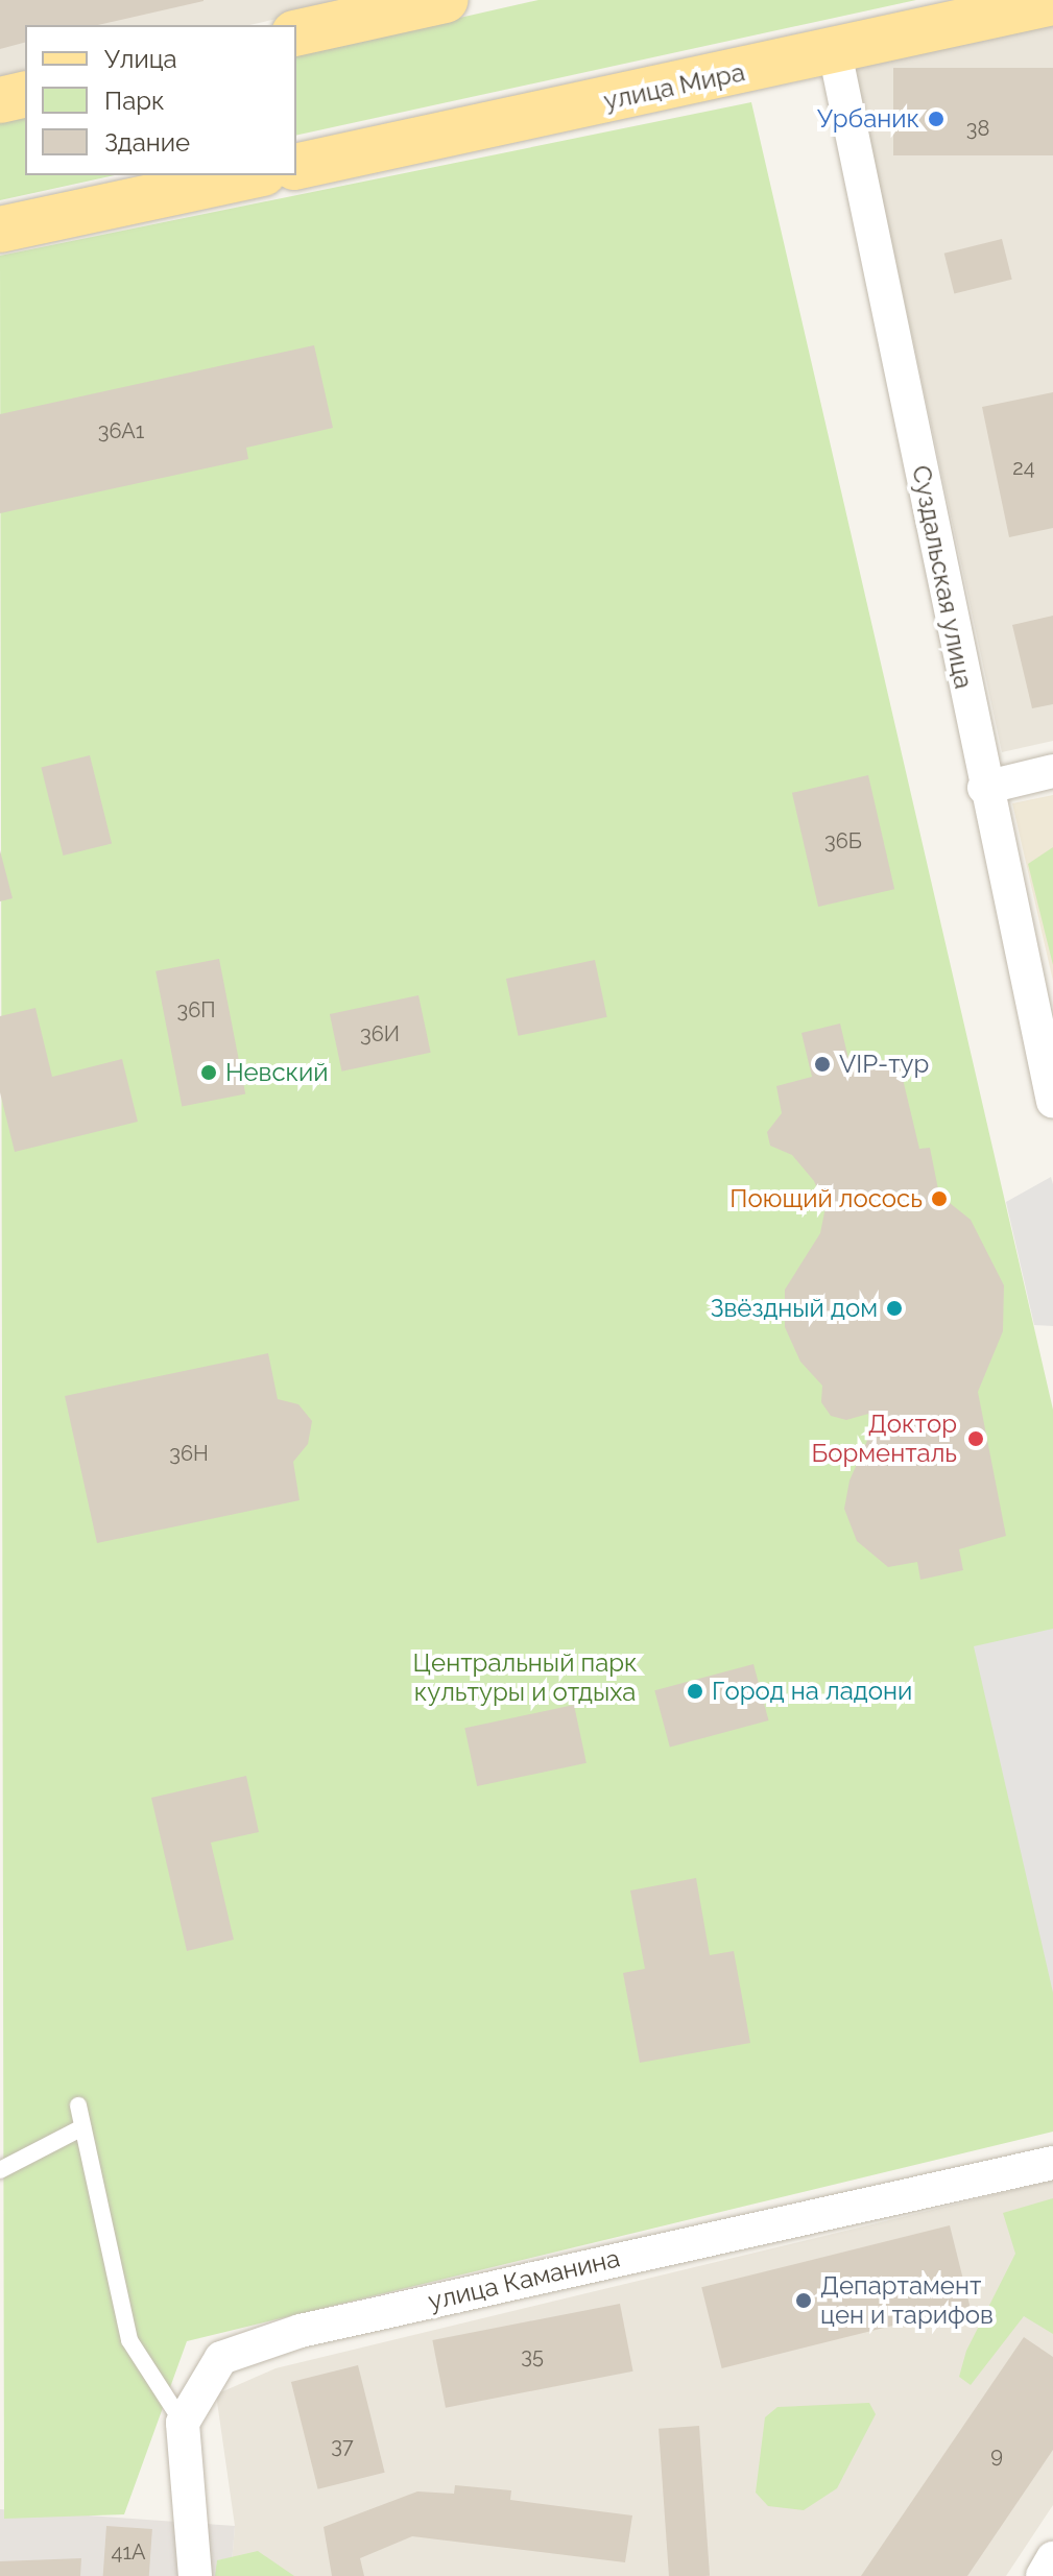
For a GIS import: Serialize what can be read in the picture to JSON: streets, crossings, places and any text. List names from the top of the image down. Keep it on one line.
{"streets":{"main road":["улица Мира"],"street":["Суздальская улица","улица Каманина"]},"crossings":[["улица Мира","Суздальская улица"]],"parks":["Центральный парк культуры и отдыха"],"places":["Урбаник","VIP-тур","Невский","Поющий лосось","Звёздный дом","Доктор Борменталь","Город на ладони","Департамент цен и тарифов"],"house_numbers":["38","36А1","24","36Б","36П","36И","36Н","35","37","9","41А"],"legend":["Улица","Парк","Здание"]}
